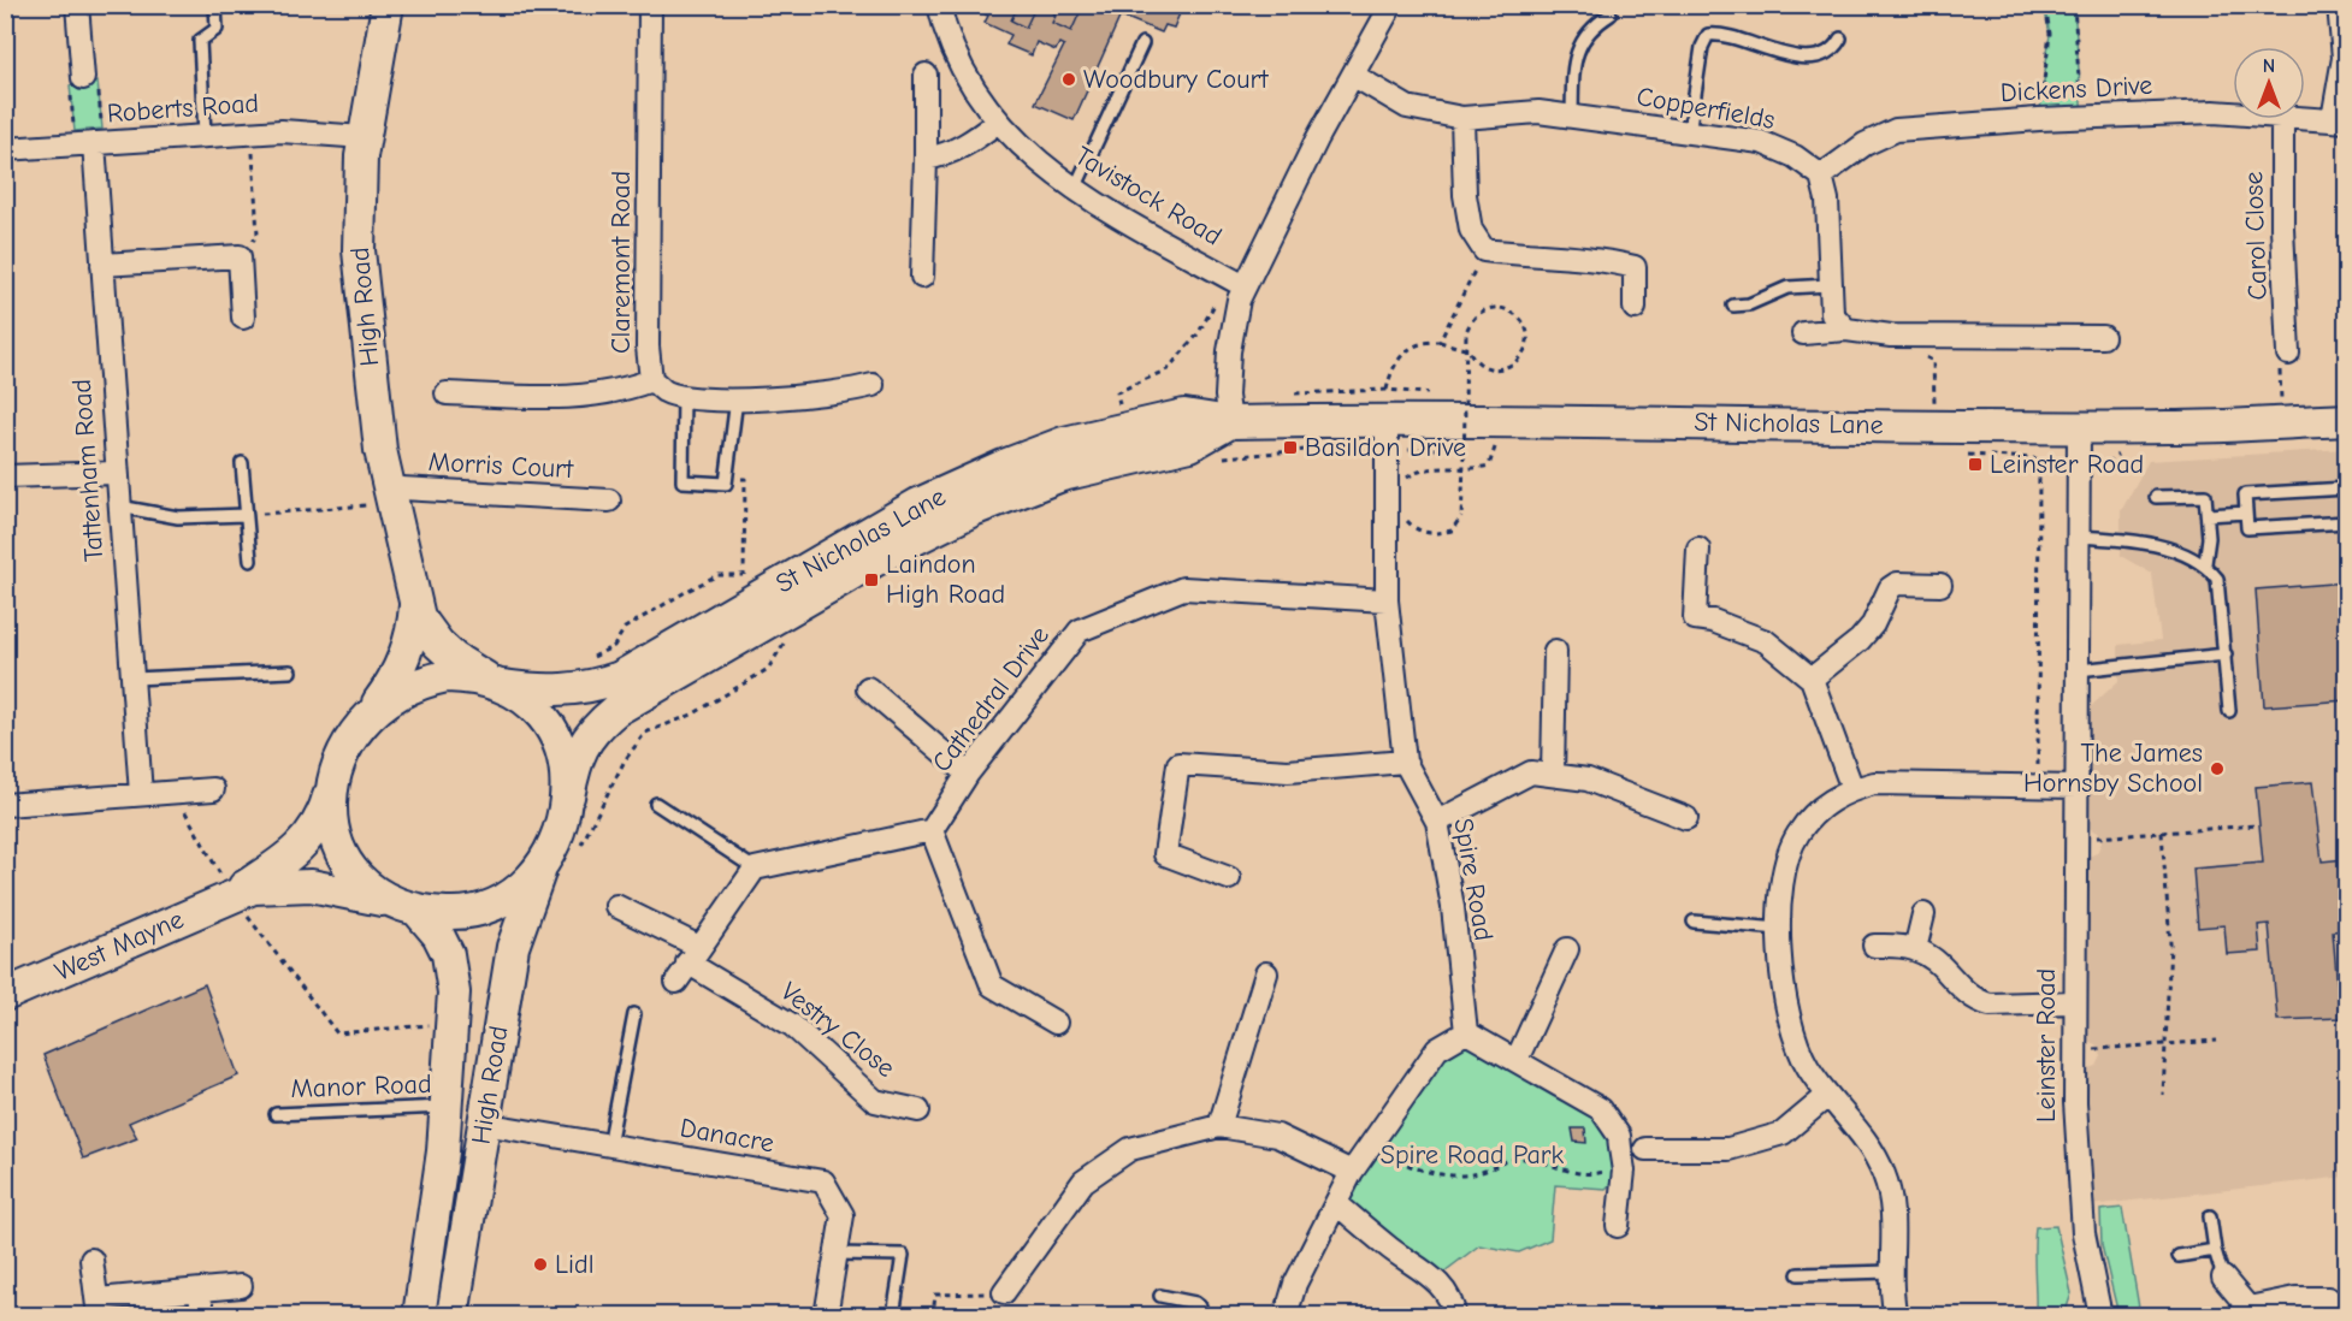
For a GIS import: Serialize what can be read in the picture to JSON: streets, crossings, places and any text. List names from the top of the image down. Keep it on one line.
{"streets":{"main road":["High Road","St Nicholas Lane","West Mayne"],"street":["Dickens Drive","Roberts Road","Copperfields","Tavistock Road","Carol Close","Claremont Road","Morris Court","Tattenham Road","Cathedral Drive","Spire Road","Vestry Close","Leinster Road","Danacre"],"lane":["Manor Road"]},"crossings":[["Dickens Drive","Copperfields"],["Roberts Road","High Road"],["Roberts Road","Tattenham Road"],["High Road","St Nicholas Lane"],["High Road","Morris Court"],["High Road","West Mayne"],["High Road","Manor Road"],["High Road","Danacre"],["St Nicholas Lane","Spire Road"],["St Nicholas Lane","West Mayne"],["St Nicholas Lane","Leinster Road"],["Cathedral Drive","Spire Road"]],"parks":["Spire Road Park"],"places":{"other":["Woodbury Court","The James Hornsby School","Lidl"],"transit":["Basildon Drive","Leinster Road","Laindon High Road"]},"north":"top"}
